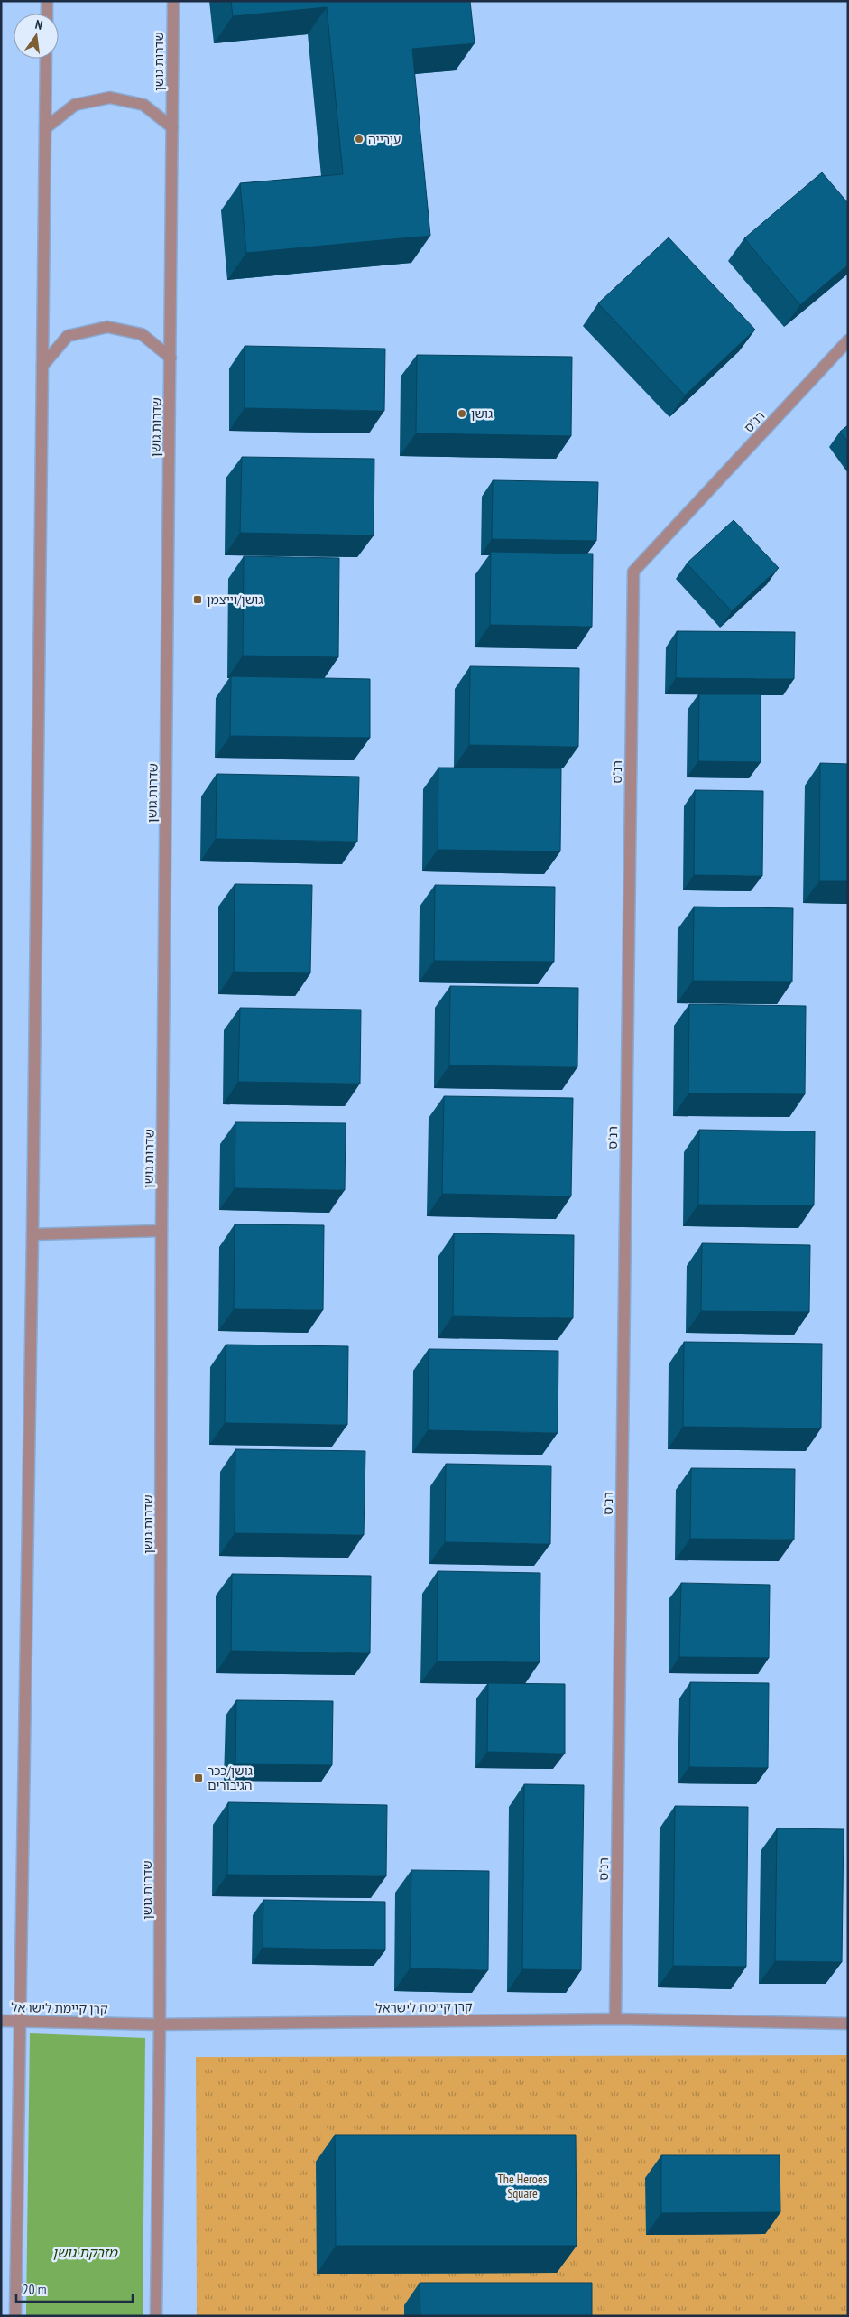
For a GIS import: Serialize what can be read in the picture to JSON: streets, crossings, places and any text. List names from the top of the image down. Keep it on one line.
{"streets":{"street":["שדרות גושן","רנ\"ס","קרן קיימת לישראל"]},"crossings":[["שדרות גושן","קרן קיימת לישראל"],["רנ\"ס","קרן קיימת לישראל"]],"water":["מזרקת גושן"],"parks":["The Heroes Square"],"places":{"other":["עירייה","גושן"],"transit":["גושן/וייצמן","גושן/ככר הגיבורים"]},"scale_bar":"20 m","north":"top"}
